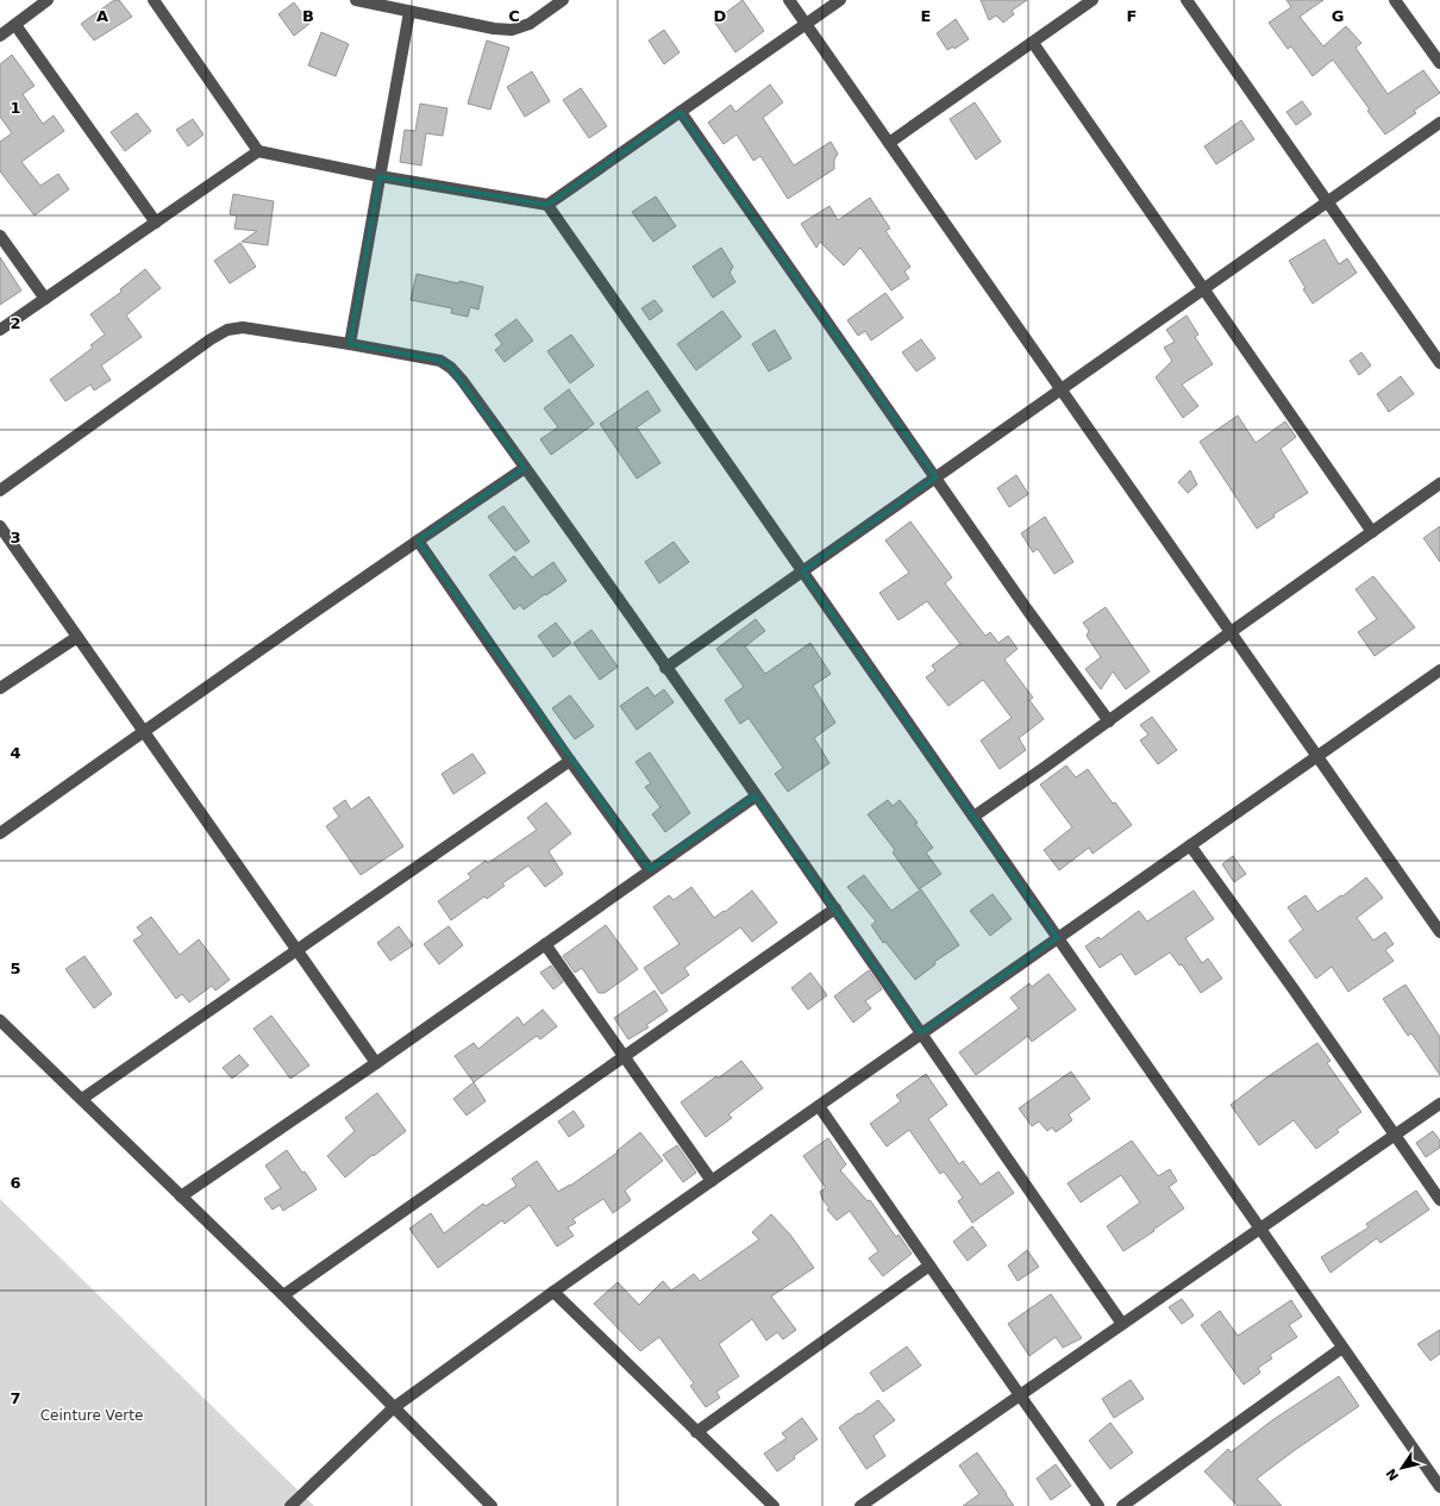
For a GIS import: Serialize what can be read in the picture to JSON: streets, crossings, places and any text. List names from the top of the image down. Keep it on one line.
{"parks":["Ceinture Verte"],"north":"bottom left","grid":{"columns":["A","B","C","D","E","F","G"],"rows":["1","2","3","4","5","6","7"]}}
